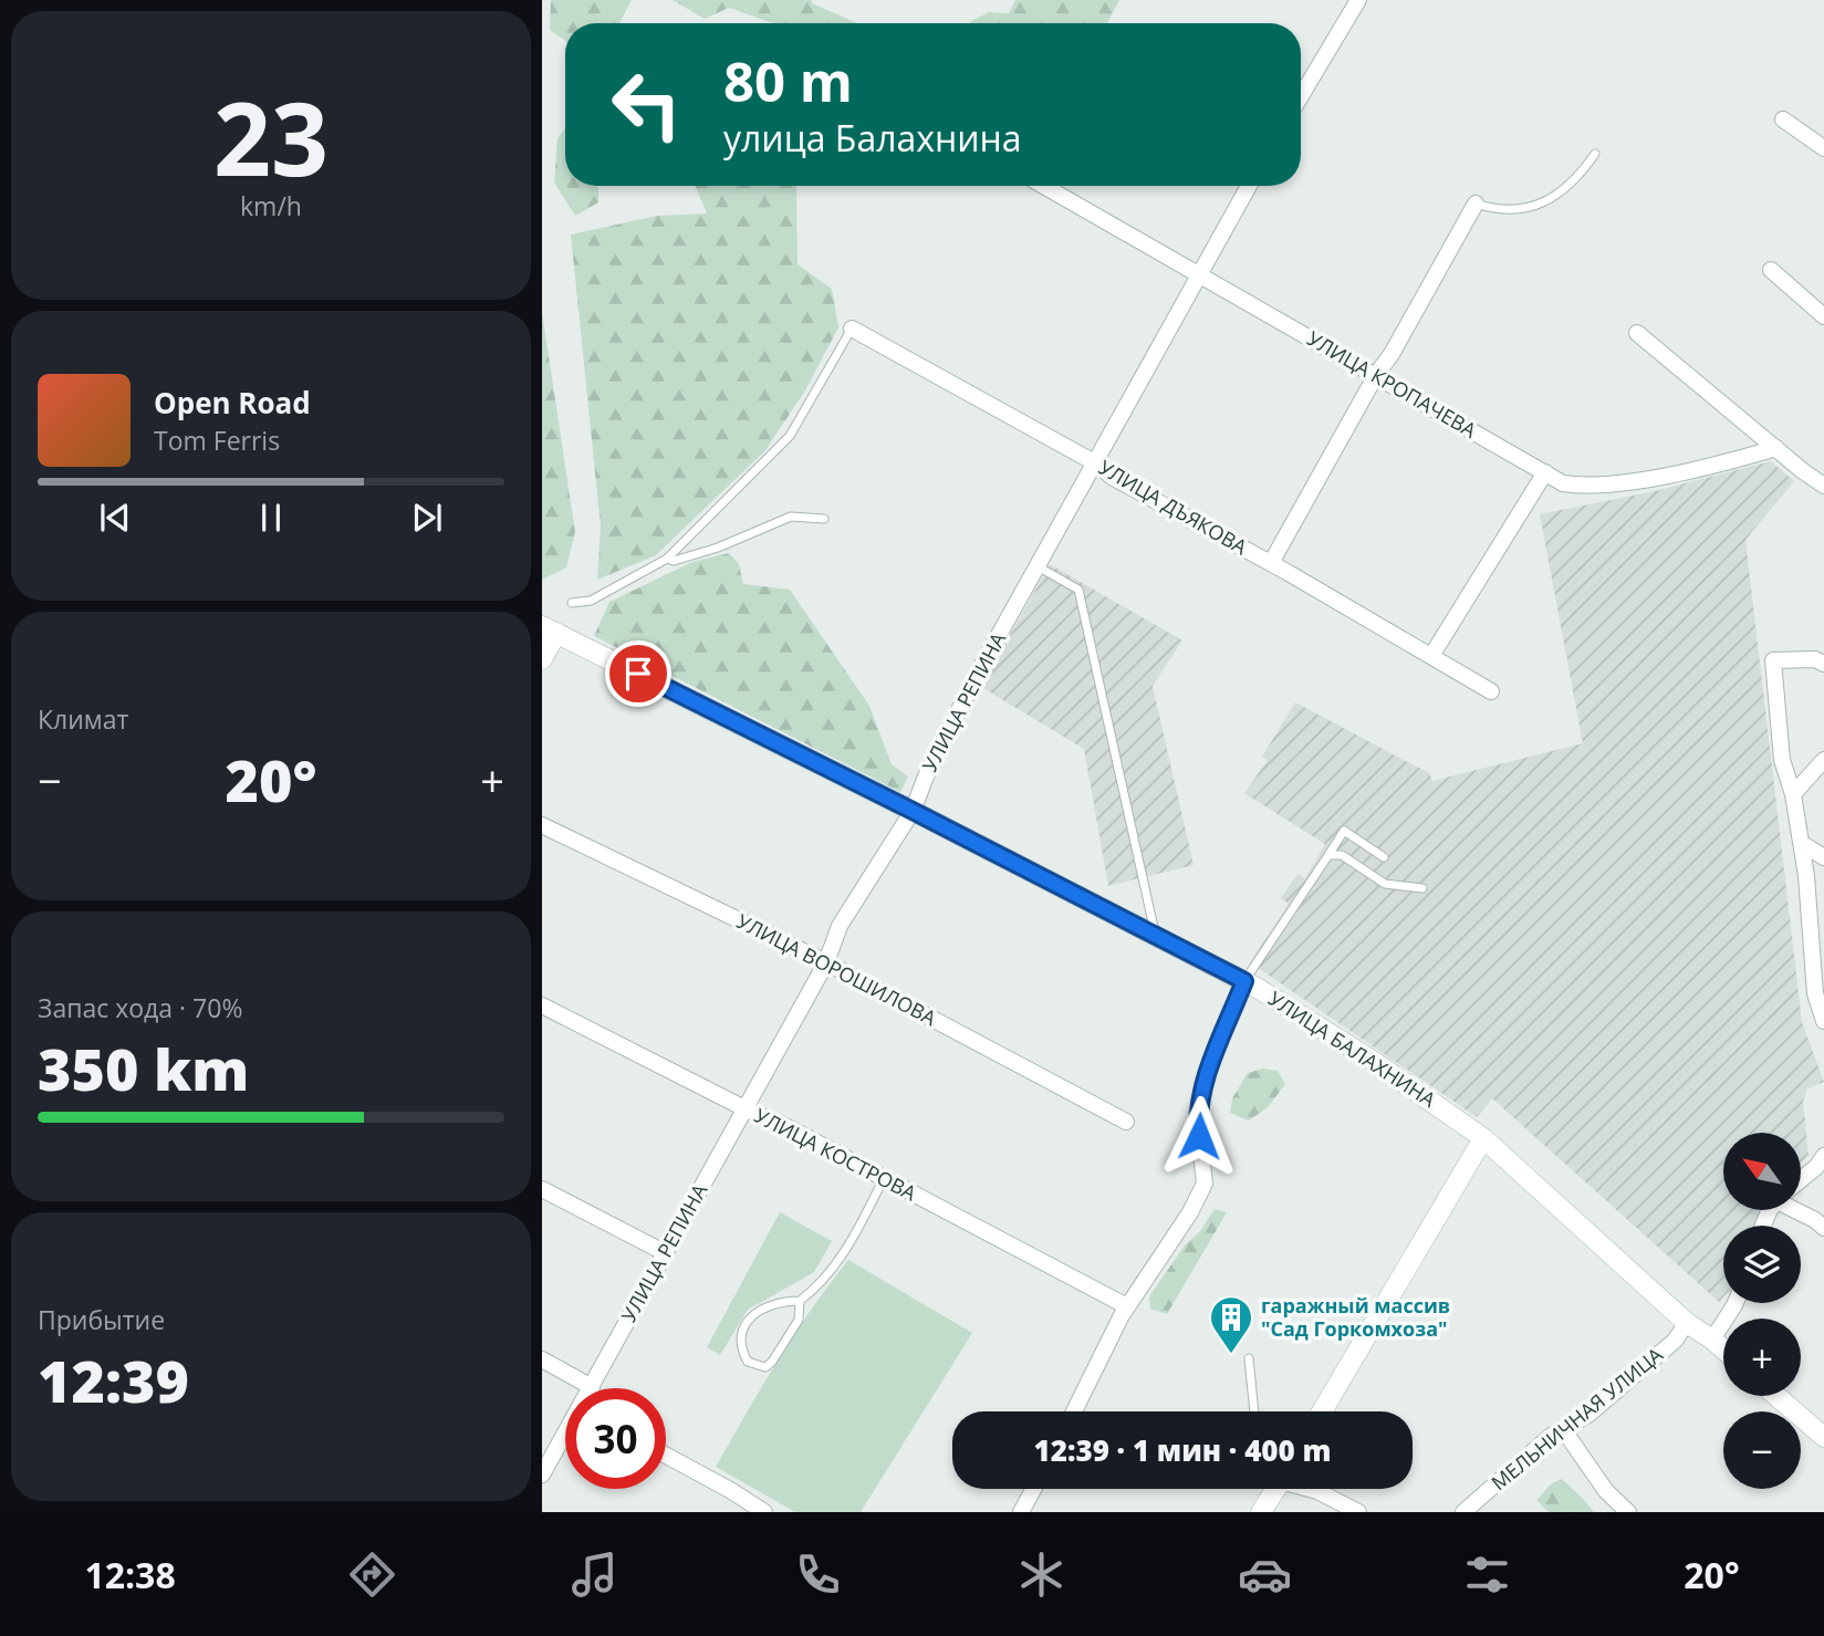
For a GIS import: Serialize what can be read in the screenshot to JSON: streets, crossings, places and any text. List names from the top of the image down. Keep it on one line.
{"streets":{"street":["УЛИЦА КРОПАЧЕВА","УЛИЦА ДЪЯКОВА","УЛИЦА РЕПИНА","УЛИЦА ВОРОШИЛОВА","УЛИЦА БАЛАХНИНА","УЛИЦА КОСТРОВА","МЕЛЬНИЧНАЯ УЛИЦА"]},"crossings":[["УЛИЦА КРОПАЧЕВА","УЛИЦА РЕПИНА"],["УЛИЦА ДЪЯКОВА","УЛИЦА РЕПИНА"],["УЛИЦА РЕПИНА","УЛИЦА ВОРОШИЛОВА"],["УЛИЦА РЕПИНА","УЛИЦА БАЛАХНИНА"],["УЛИЦА РЕПИНА","УЛИЦА КОСТРОВА"],["УЛИЦА БАЛАХНИНА","МЕЛЬНИЧНАЯ УЛИЦА"]],"places":{"building":["гаражный массив \"Сад Горкомхоза\""]},"north":"top left","page":{"tile":[["23","km/h"],"Климат",["Запас хода · 70%","350 km"],["Прибытие","12:39"]],"turn":["80 m","улица Балахнина"],"song":["Open Road","Tom Ferris"],"heat":["−","20°","+"],"map_buttons":["+","−"],"limit":"30","trip":"12:39 · 1 мин · 400 m","tabs":["12:38","20°"]}}
